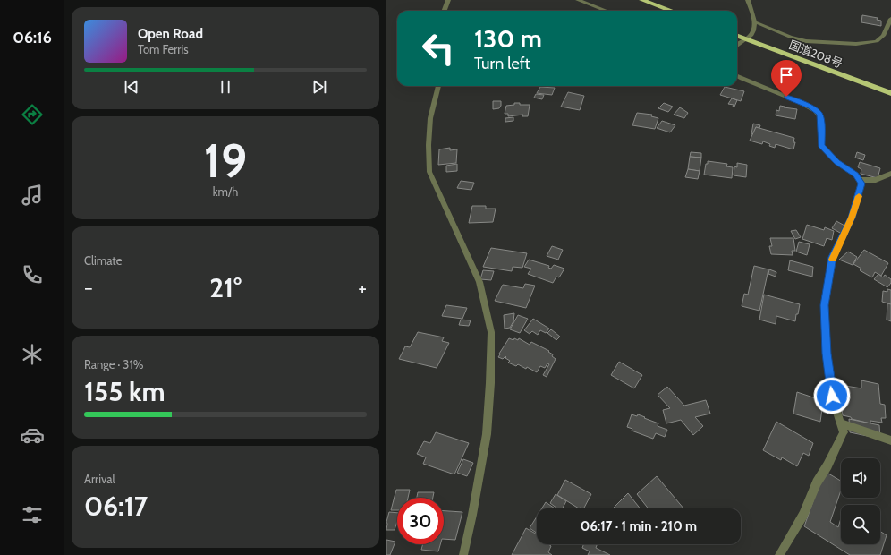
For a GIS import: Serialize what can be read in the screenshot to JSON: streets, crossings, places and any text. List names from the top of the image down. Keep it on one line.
{"streets":{"highway":["国道208号"]},"page":{"tabs":"06:16","turn":["130 m","Turn left"],"song":["Open Road","Tom Ferris"],"tile":[["19","km/h"],"Climate",["Range · 31%","155 km"],["Arrival","06:17"]],"heat":["−","21°","+"],"limit":"30","trip":"06:17 · 1 min · 210 m"}}
